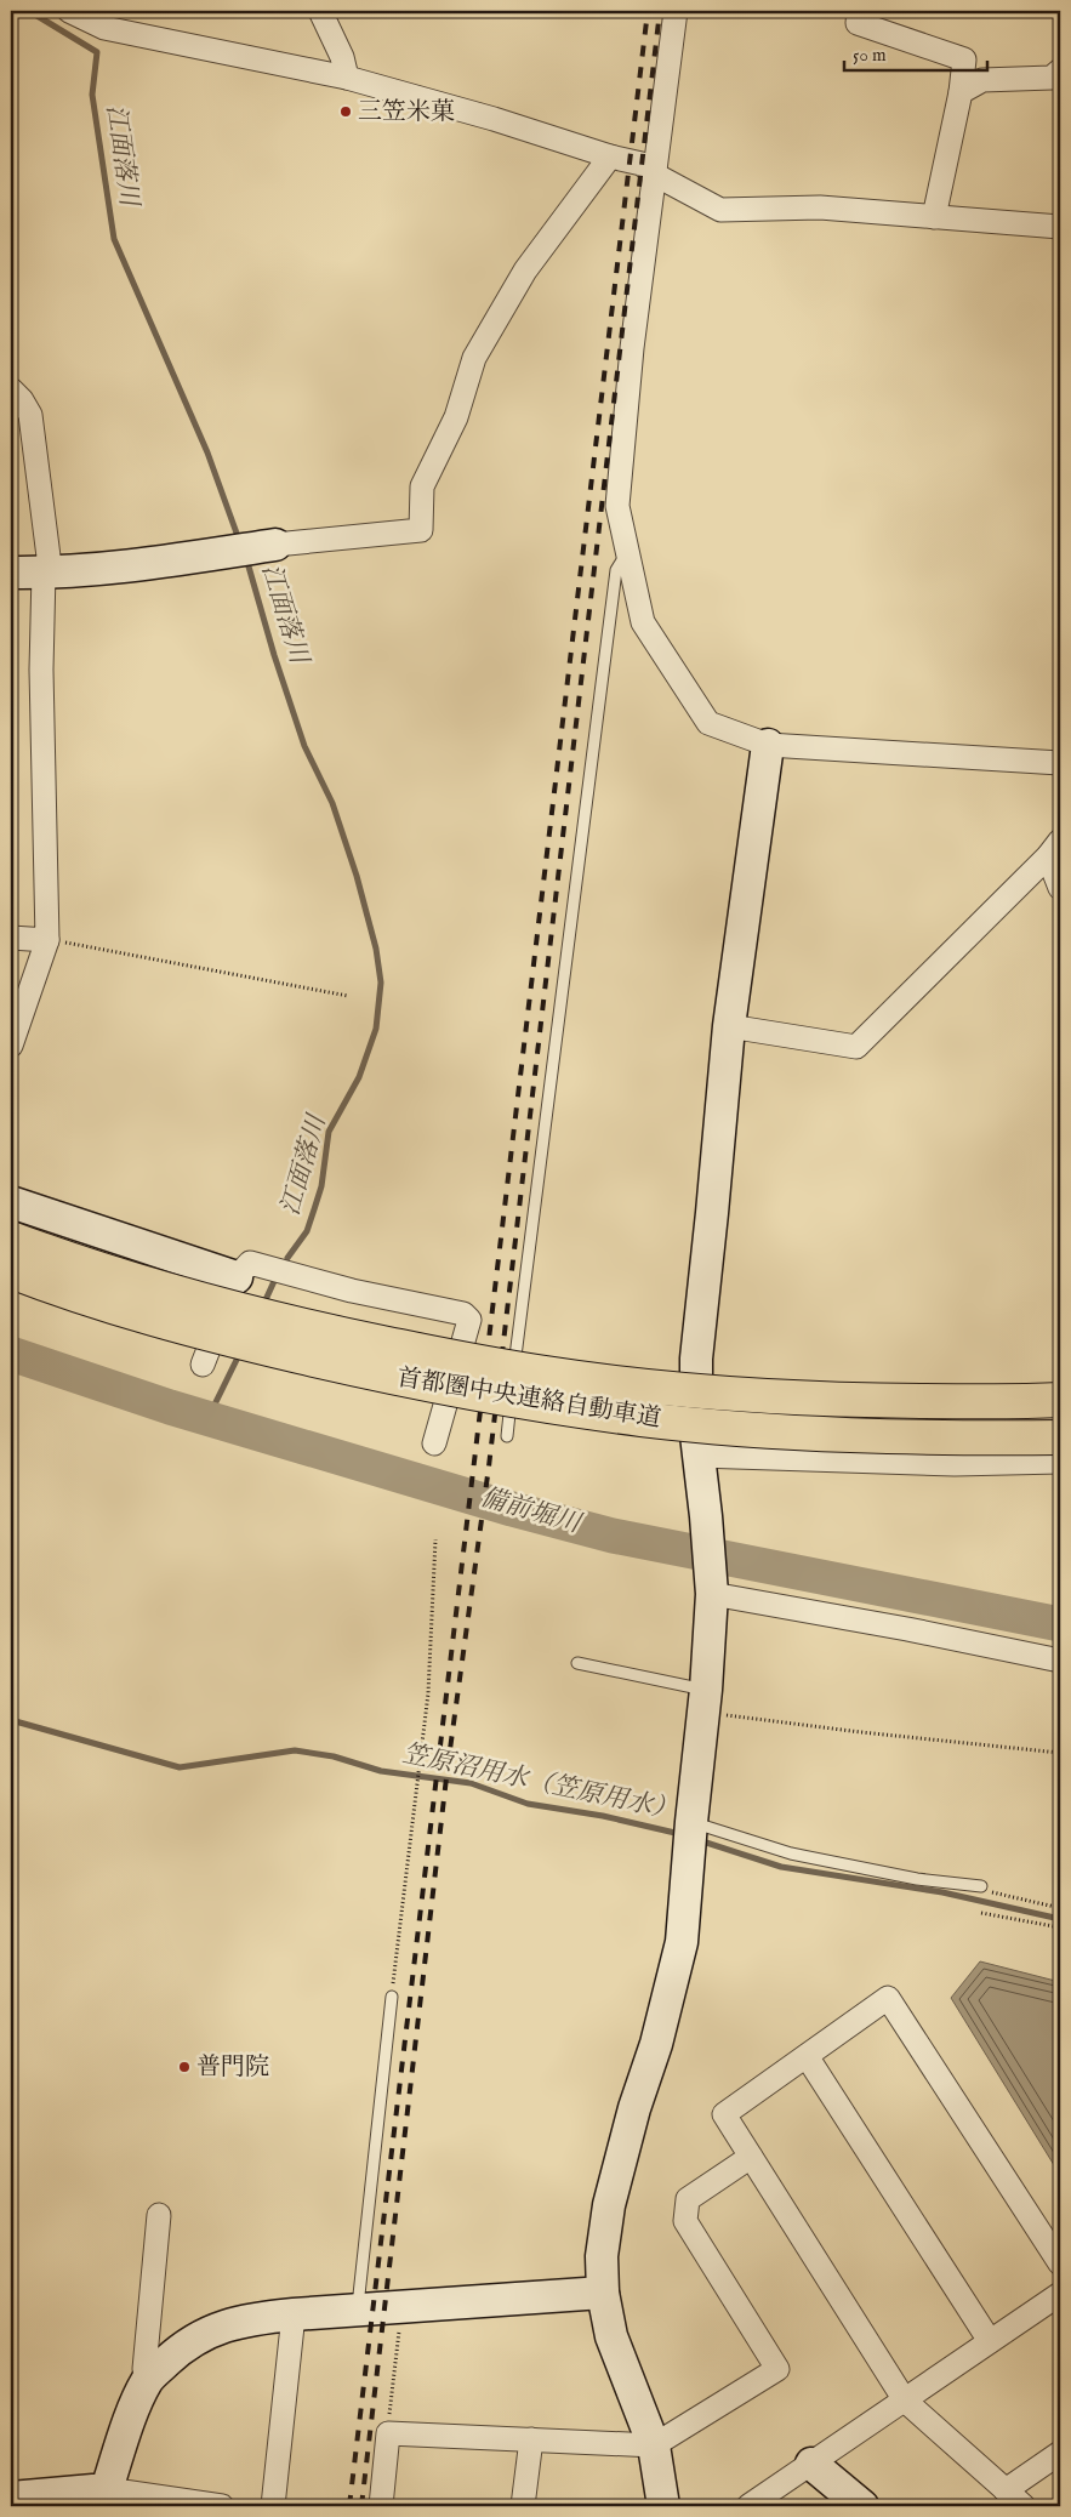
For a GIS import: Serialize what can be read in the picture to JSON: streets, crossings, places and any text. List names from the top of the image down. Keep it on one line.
{"streets":{"highway":["首都圏中央連絡自動車道"]},"water":["江面落川","備前堀川","笠原沼用水（笠原用水）"],"places":["三笠米菓","普門院"],"scale_bar":"50 m"}
